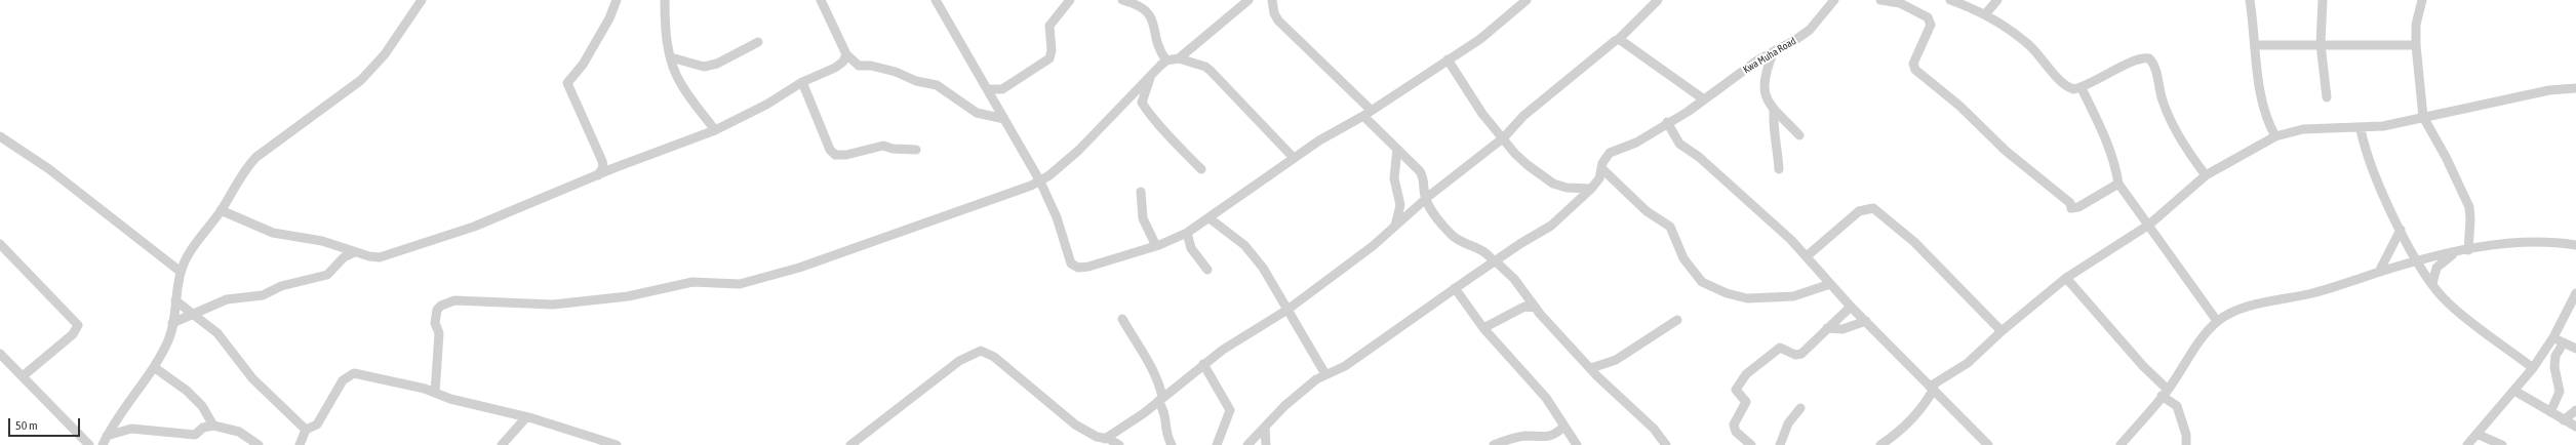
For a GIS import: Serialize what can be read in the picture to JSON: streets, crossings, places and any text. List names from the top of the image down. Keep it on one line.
{"streets":{"street":["Kwa Muha Road"]},"scale_bar":"50 m"}
